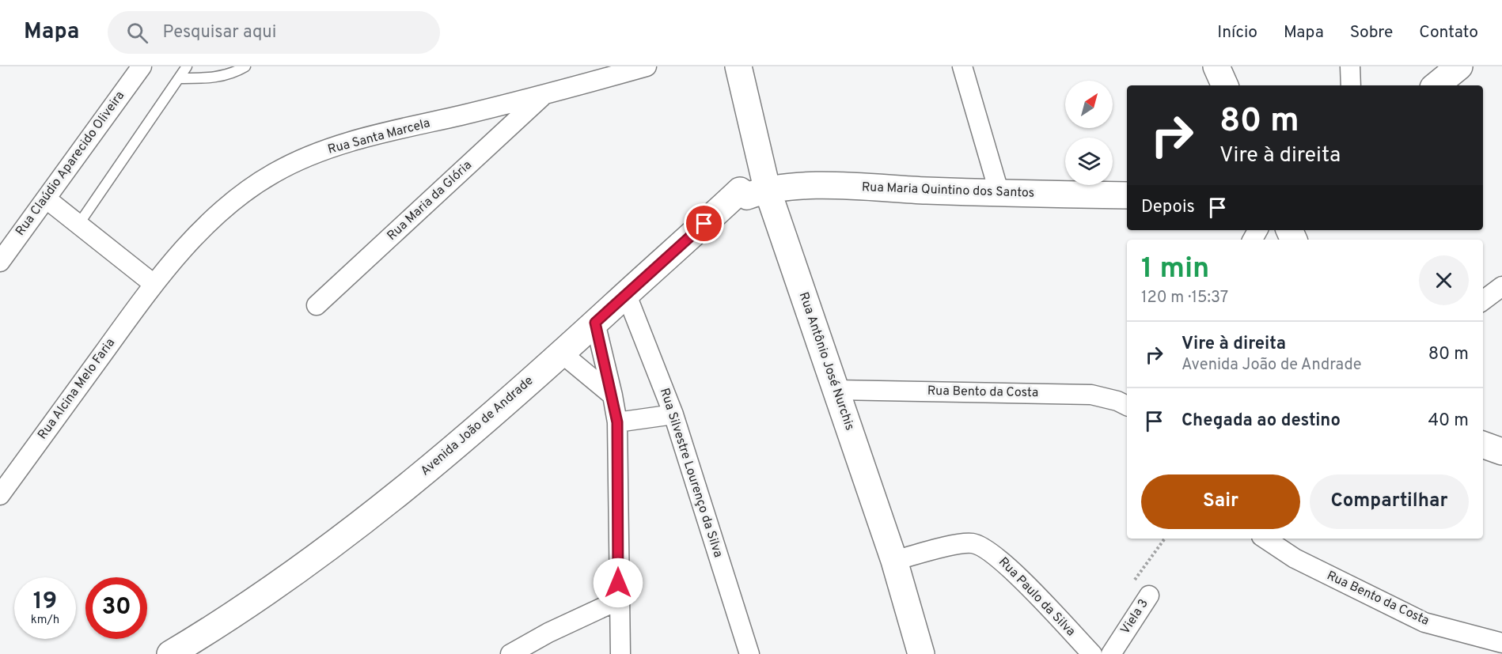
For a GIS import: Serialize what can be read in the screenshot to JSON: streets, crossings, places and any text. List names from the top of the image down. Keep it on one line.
{"streets":{"main road":["Rua Maria Quintino dos Santos","Rua Antônio José Nurchis","Avenida João de Andrade"],"street":["Rua Santa Marcela","Rua Claúdio Aparecido Oliveira","Rua Maria da Glória","Rua Alcina Melo Faria","Rua Bento da Costa","Rua Silvestre Lourenço da Silva","Rua Paulo da Silva","Viela 3"]},"crossings":[["Rua Santa Marcela","Rua Maria da Glória"],["Rua Santa Marcela","Rua Alcina Melo Faria"],["Rua Maria Quintino dos Santos","Rua Antônio José Nurchis"],["Rua Maria Quintino dos Santos","Avenida João de Andrade"],["Rua Antônio José Nurchis","Rua Bento da Costa"],["Rua Antônio José Nurchis","Avenida João de Andrade"],["Rua Antônio José Nurchis","Rua Paulo da Silva"],["Avenida João de Andrade","Rua Silvestre Lourenço da Silva"]],"north":"top right","page":{"header":"Mapa","search":"Pesquisar aqui","nav":["Início","Mapa","Sobre","Contato"],"turn":["80 m","Vire à direita"],"then":"Depois","heading":["1 min","120 m · 15:37"],"list":[{"name":"Vire à direita","note":"Avenida João de Andrade","value":"80 m"},{"name":"Chegada ao destino","value":"40 m"}],"buttons":["Sair","Compartilhar"],"speed":"19 km/h","limit":"30"}}
